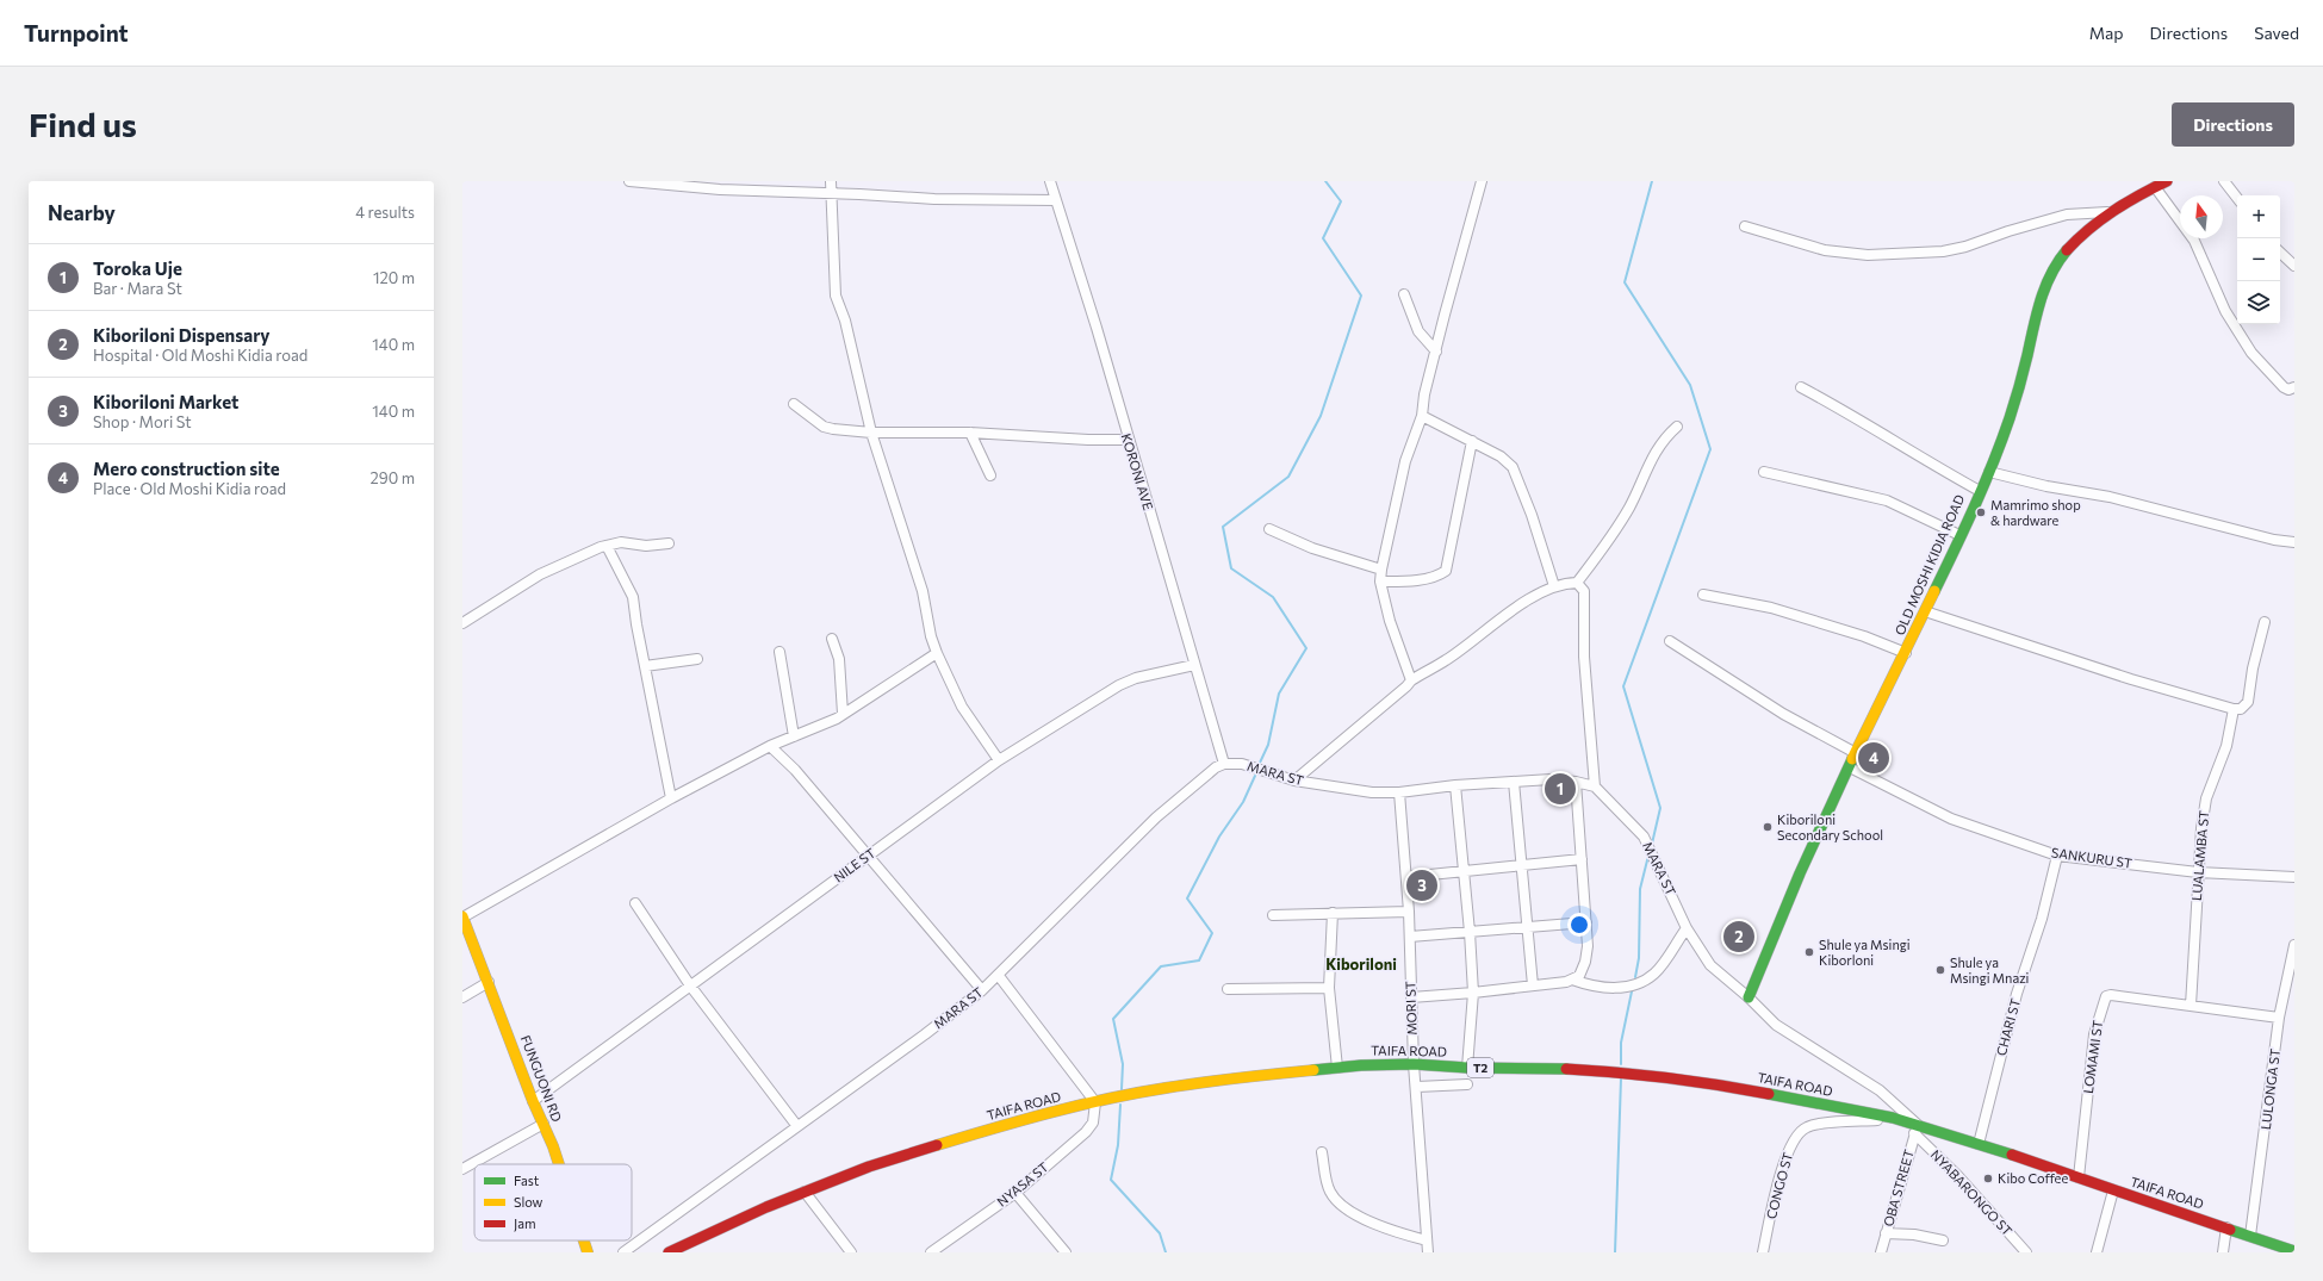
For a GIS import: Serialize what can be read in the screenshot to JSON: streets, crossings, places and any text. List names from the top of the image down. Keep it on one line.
{"streets":{"main road":["OLD MOSHI KIDIA ROAD","TAIFA ROAD","T2","FUNGUONI RD"],"street":["KORONI AVE","MARA ST","LUALAMBA ST","SANKURU ST","NILE ST","MORI ST","CHARI ST","LOMAMI ST","LULONGA ST","NYASA ST","CONGO ST","OBA STREET","NYABARONGO ST"]},"crossings":[["KORONI AVE","MARA ST"],["KORONI AVE","NILE ST"],["OLD MOSHI KIDIA ROAD","MARA ST"],["OLD MOSHI KIDIA ROAD","SANKURU ST"],["MARA ST","MORI ST"],["MARA ST","TAIFA ROAD"],["MARA ST","OBA STREET"],["MARA ST","NYABARONGO ST"],["LUALAMBA ST","SANKURU ST"],["LUALAMBA ST","LOMAMI ST"],["SANKURU ST","CHARI ST"],["NILE ST","FUNGUONI RD"],["MORI ST","TAIFA ROAD"],["CHARI ST","TAIFA ROAD"],["TAIFA ROAD","LOMAMI ST"],["TAIFA ROAD","LULONGA ST"],["TAIFA ROAD","NYASA ST"],["TAIFA ROAD","CONGO ST"],["TAIFA ROAD","OBA STREET"],["TAIFA ROAD","NYABARONGO ST"],["LOMAMI ST","LULONGA ST"],["OBA STREET","NYABARONGO ST"]],"districts":["Kiboriloni"],"places":["Mamrimo shop & hardware","Kiboriloni Secondary School","Shule ya Msingi Kiborloni","Shule ya Msingi Mnazi","Kibo Coffee"],"legend":["Fast","Slow","Jam"],"north":"top","page":{"header":"Turnpoint","nav":["Map","Directions","Saved"],"buttons":"Directions","title":"Find us","heading":["Nearby","4 results"],"map_buttons":["+","−"],"list":[{"mark":"1","name":"Toroka Uje","note":"Bar · Mara St","value":"120 m"},{"mark":"2","name":"Kiboriloni Dispensary","note":"Hospital · Old Moshi Kidia road","value":"140 m"},{"mark":"3","name":"Kiboriloni Market","note":"Shop · Mori St","value":"140 m"},{"mark":"4","name":"Mero construction site","note":"Place · Old Moshi Kidia road","value":"290 m"}],"pins":["4","1","3","2"]}}
